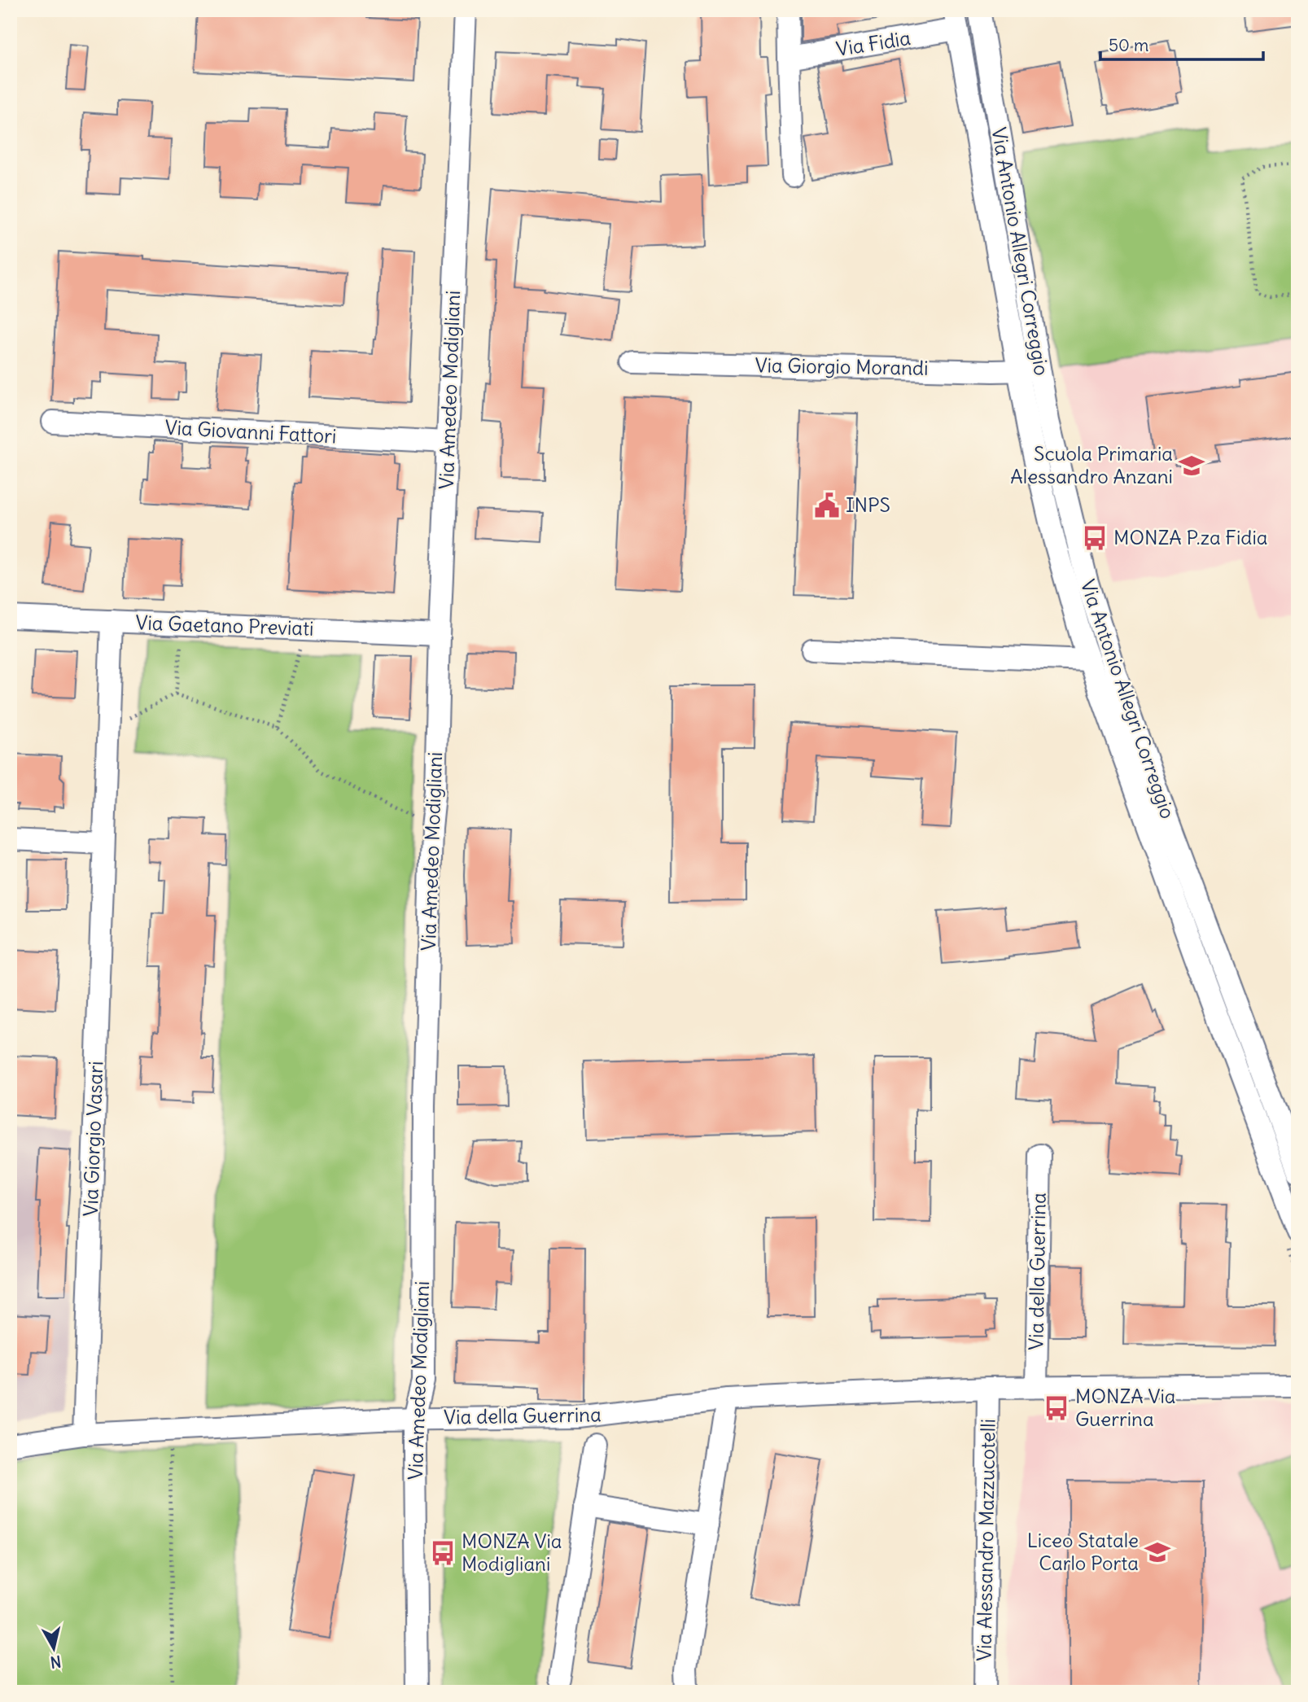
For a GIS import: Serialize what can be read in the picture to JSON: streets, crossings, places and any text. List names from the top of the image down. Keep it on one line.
{"streets":{"street":["Via Fidia","Via Antonio Allegri Correggio","Via Giorgio Morandi","Via Amedeo Modigliani","Via Giovanni Fattori","Via Gaetano Previati","Via Giorgio Vasari","Via della Guerrina","Via Alessandro Mazzucotelli"]},"crossings":[["Via Fidia","Via Antonio Allegri Correggio"],["Via Antonio Allegri Correggio","Via Giorgio Morandi"],["Via Amedeo Modigliani","Via Giovanni Fattori"],["Via Amedeo Modigliani","Via Gaetano Previati"],["Via Amedeo Modigliani","Via della Guerrina"],["Via Gaetano Previati","Via Giorgio Vasari"],["Via Giorgio Vasari","Via della Guerrina"],["Via della Guerrina","Via Alessandro Mazzucotelli"]],"places":{"school or university":["Scuola Primaria Alessandro Anzani","Liceo Statale Carlo Porta"],"public building":["INPS"],"bus stop":["MONZA P.za Fidia","MONZA Via Guerrina","MONZA Via Modigliani"]},"scale_bar":"50 m","north":"bottom"}
